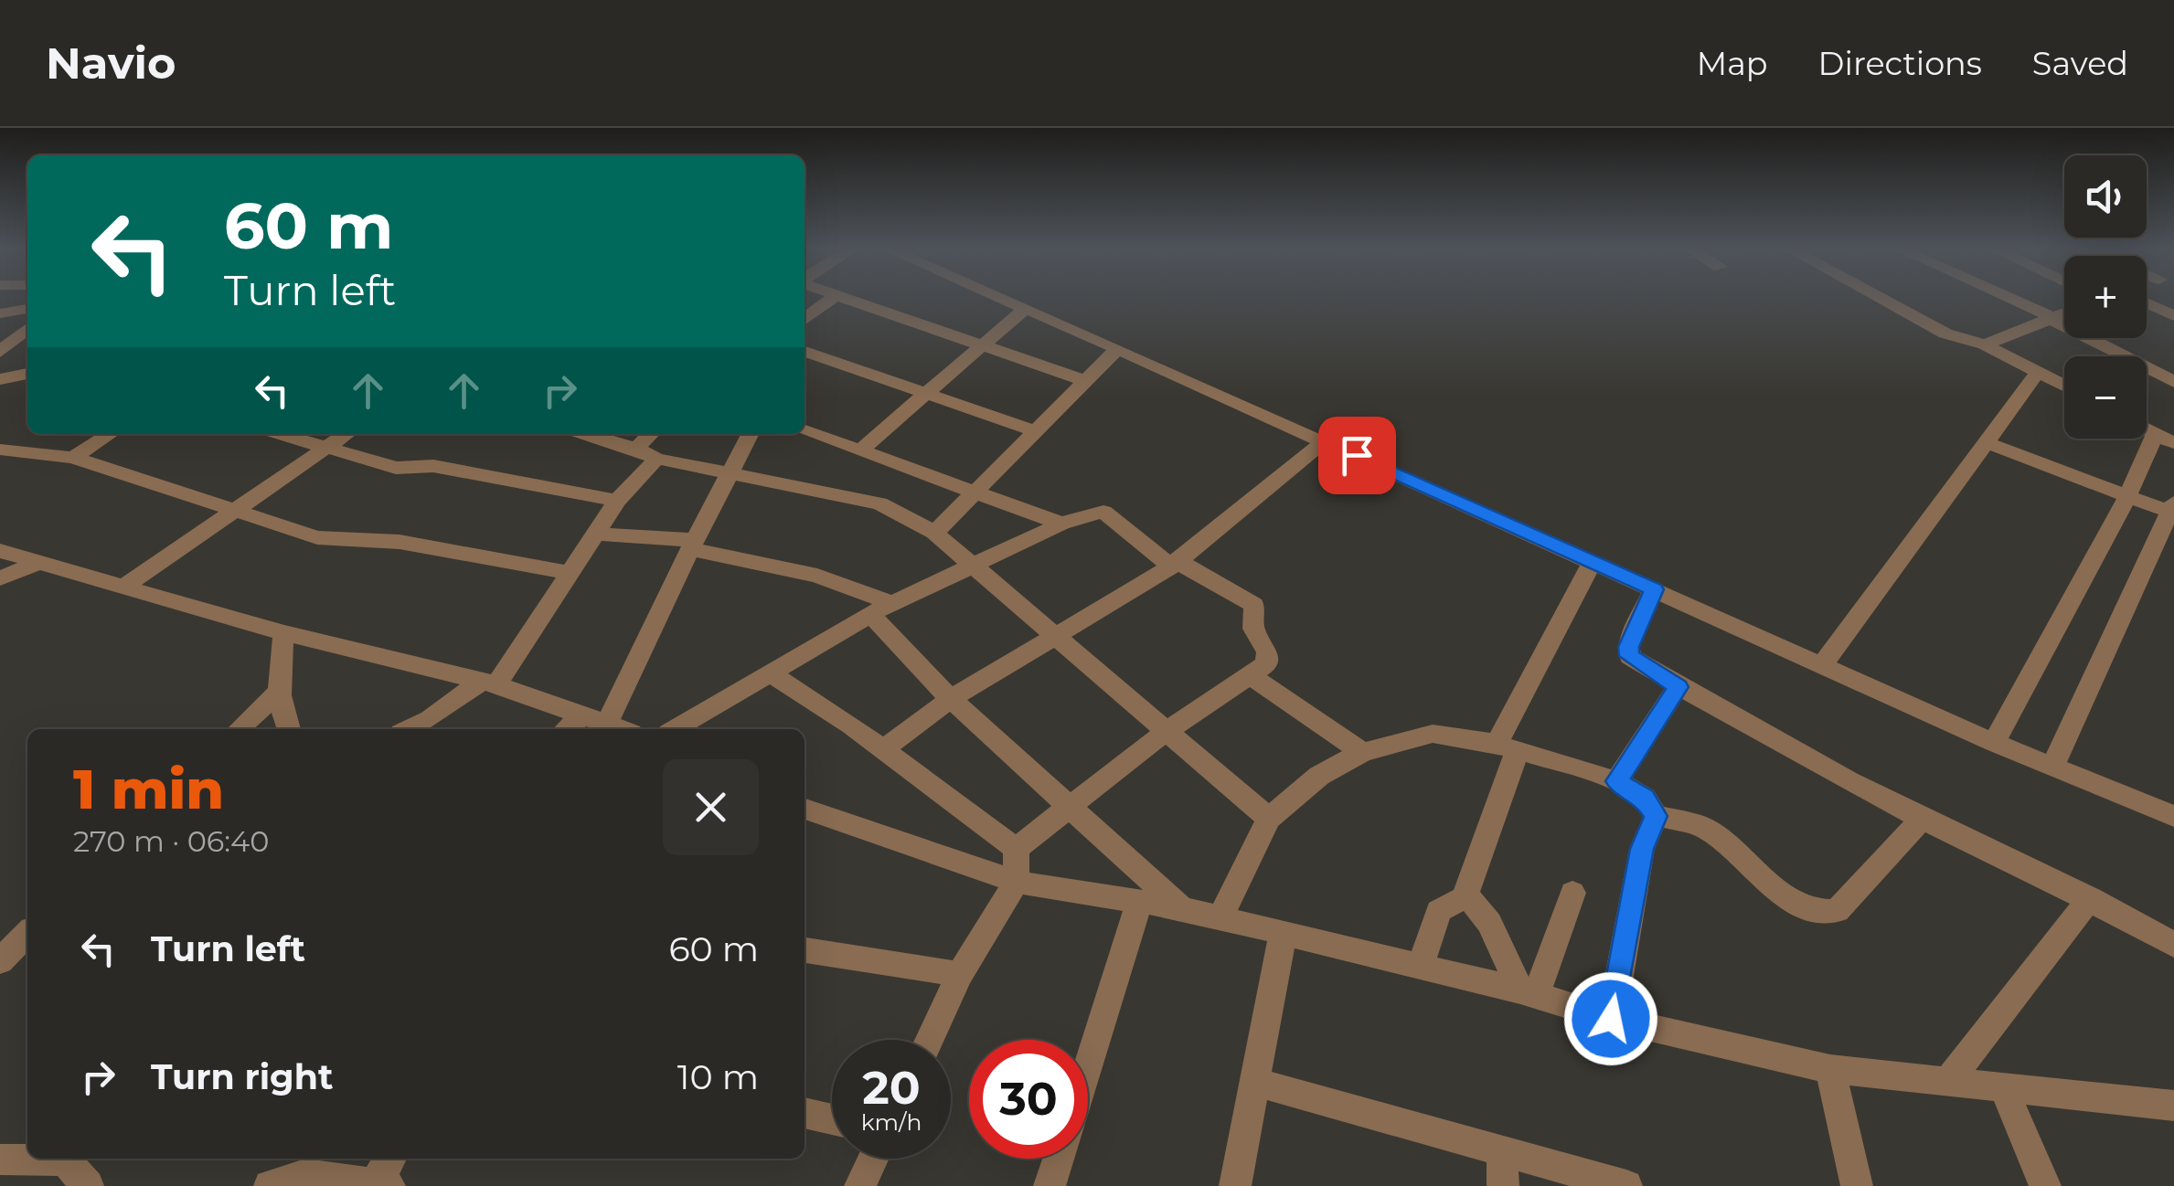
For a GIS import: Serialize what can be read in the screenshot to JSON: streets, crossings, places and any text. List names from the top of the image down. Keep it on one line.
{"page":{"header":"Navio","nav":["Map","Directions","Saved"],"map_buttons":["+","−"],"turn":["60 m","Turn left"],"heading":["1 min","270 m · 06:40"],"list":[{"name":"Turn left","value":"60 m"},{"name":"Turn right","value":"10 m"}],"speed":"20 km/h","limit":"30"}}
